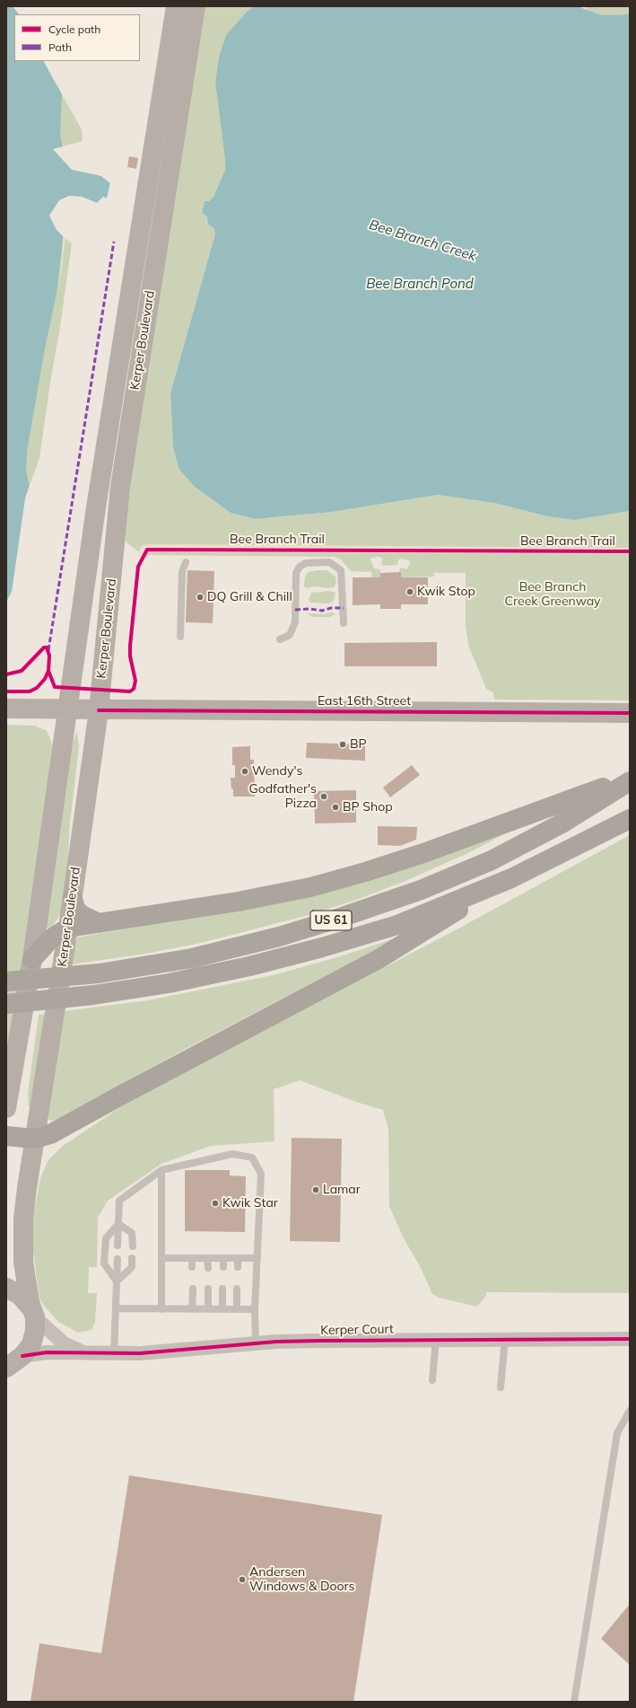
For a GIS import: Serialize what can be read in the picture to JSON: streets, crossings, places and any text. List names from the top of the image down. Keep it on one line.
{"streets":{"highway":["US 61"],"main road":["Kerper Boulevard","East 16th Street"],"street":["Kerper Court"],"cycle path":["Bee Branch Trail"]},"crossings":[["Kerper Boulevard","East 16th Street"],["Kerper Boulevard","Kerper Court"]],"water":["Bee Branch Creek","Bee Branch Pond"],"parks":["Bee Branch Creek Greenway"],"places":["Kwik Stop","DQ Grill & Chill","BP","Wendy's","Godfather's Pizza","BP Shop","Lamar","Kwik Star","Andersen Windows & Doors"],"legend":["Cycle path","Path"]}
